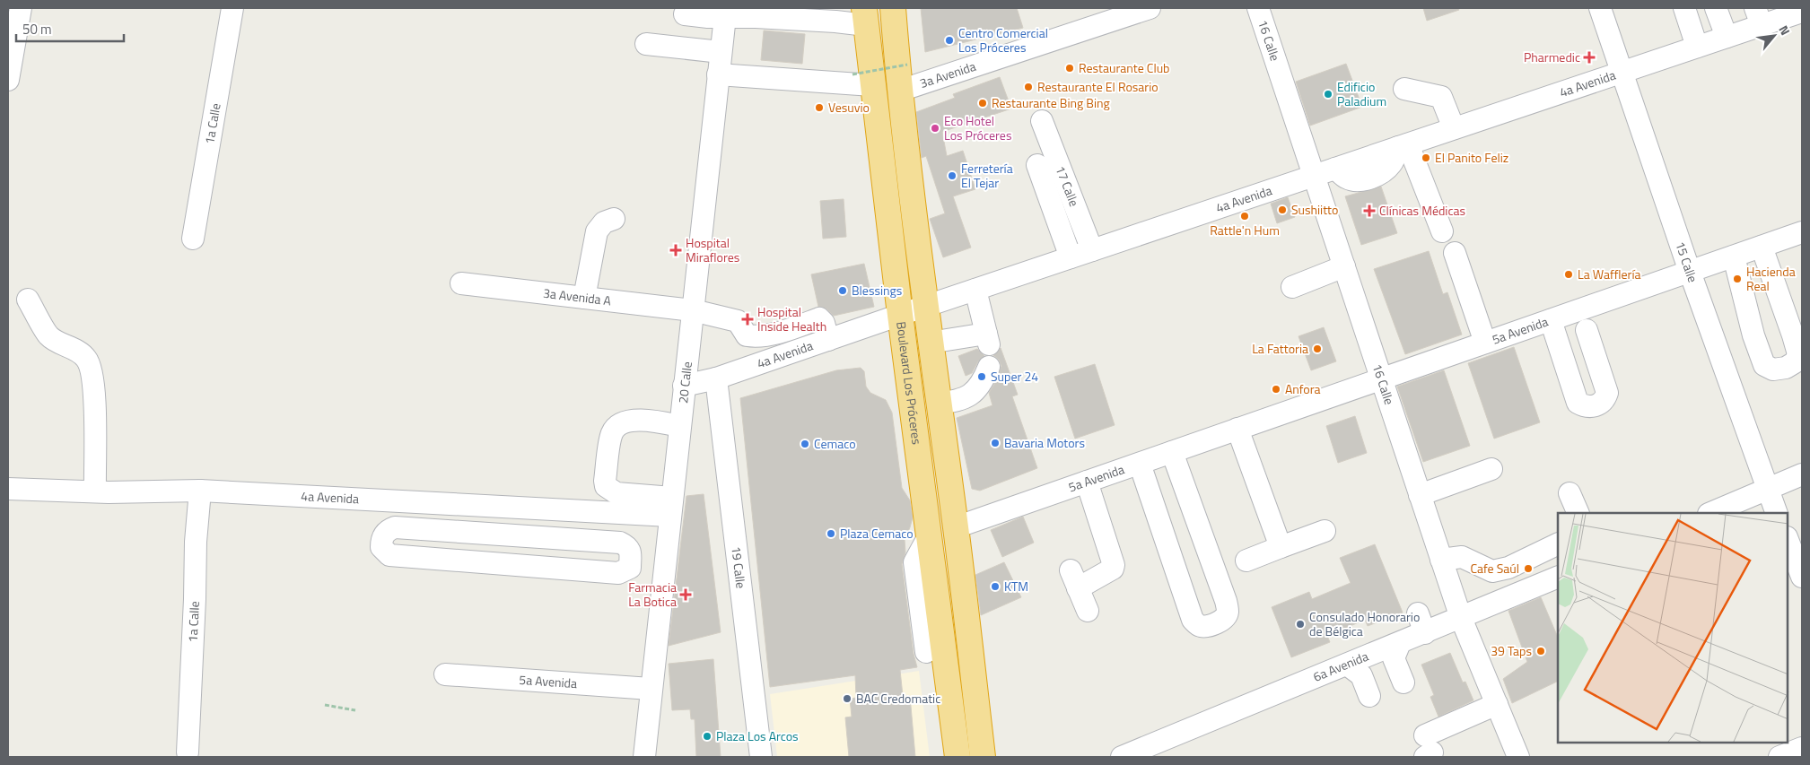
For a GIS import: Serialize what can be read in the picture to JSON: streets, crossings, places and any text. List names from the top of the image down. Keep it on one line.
{"streets":{"highway":["Boulevard Los Próceres"],"street":["16 Calle","3a Avenida","4a Avenida","1a Calle","17 Calle","15 Calle","3a Avenida A","5a Avenida","20 Calle","19 Calle","6a Avenida"]},"crossings":[["16 Calle","4a Avenida"],["16 Calle","5a Avenida"],["16 Calle","6a Avenida"],["3a Avenida","Boulevard Los Próceres"],["4a Avenida","1a Calle"],["4a Avenida","17 Calle"],["4a Avenida","15 Calle"],["4a Avenida","3a Avenida A"],["4a Avenida","20 Calle"],["4a Avenida","Boulevard Los Próceres"],["4a Avenida","19 Calle"],["15 Calle","5a Avenida"],["3a Avenida A","20 Calle"],["5a Avenida","20 Calle"],["5a Avenida","Boulevard Los Próceres"]],"places":{"other":["Centro Comercial Los Próceres","Restaurante Club","Restaurante El Rosario","Edificio Paladium","Restaurante Bing Bing","Vesuvio","Eco Hotel Los Próceres","El Panito Feliz","Ferretería El Tejar","Sushiitto","Rattle'n Hum","La Wafflería","Hacienda Real","Blessings","La Fattoria","Super 24","Anfora","Bavaria Motors","Cemaco","Plaza Cemaco","Cafe Saúl","KTM","Consulado Honorario de Bélgica","39 Taps","BAC Credomatic","Plaza Los Arcos"],"health":["Pharmedic","Clínicas Médicas","Hospital Miraflores","Hospital Inside Health","Farmacia La Botica"]},"scale_bar":"50 m","north":"top right"}
